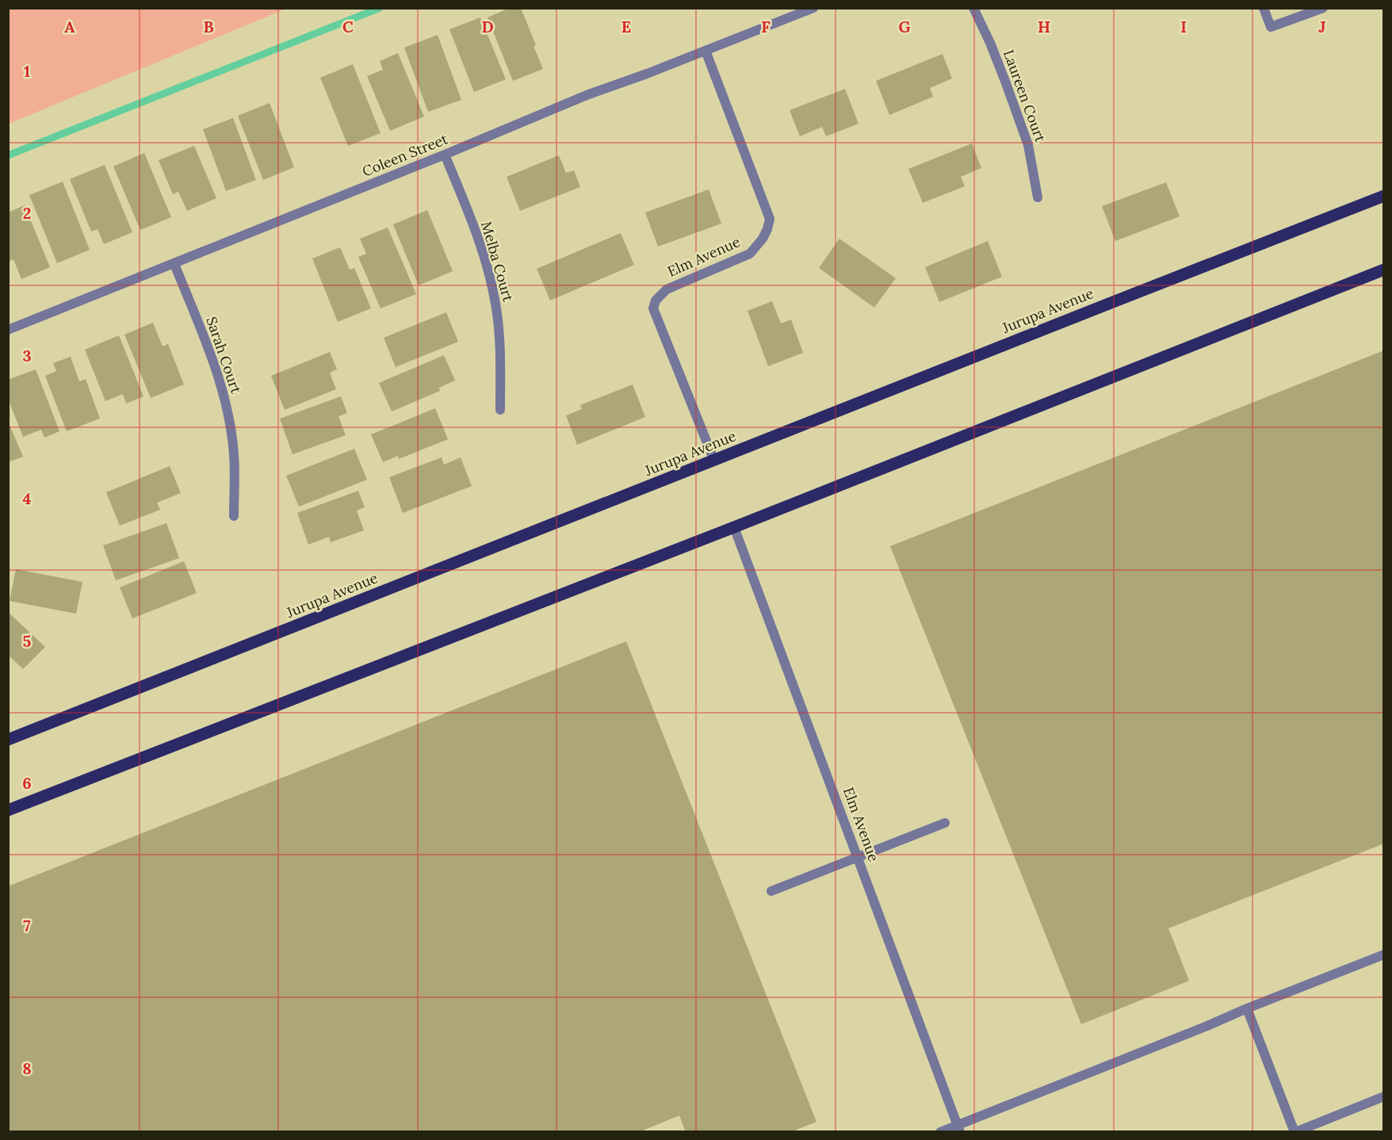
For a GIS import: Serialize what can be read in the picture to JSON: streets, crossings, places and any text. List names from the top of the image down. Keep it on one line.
{"streets":{"main road":["Jurupa Avenue"],"street":["Laureen Court","Coleen Street","Elm Avenue","Melba Court","Sarah Court"]},"crossings":[["Coleen Street","Elm Avenue"],["Coleen Street","Melba Court"],["Coleen Street","Sarah Court"],["Elm Avenue","Jurupa Avenue"]],"grid":{"columns":["A","B","C","D","E","F","G","H","I","J"],"rows":["1","2","3","4","5","6","7","8"]}}
